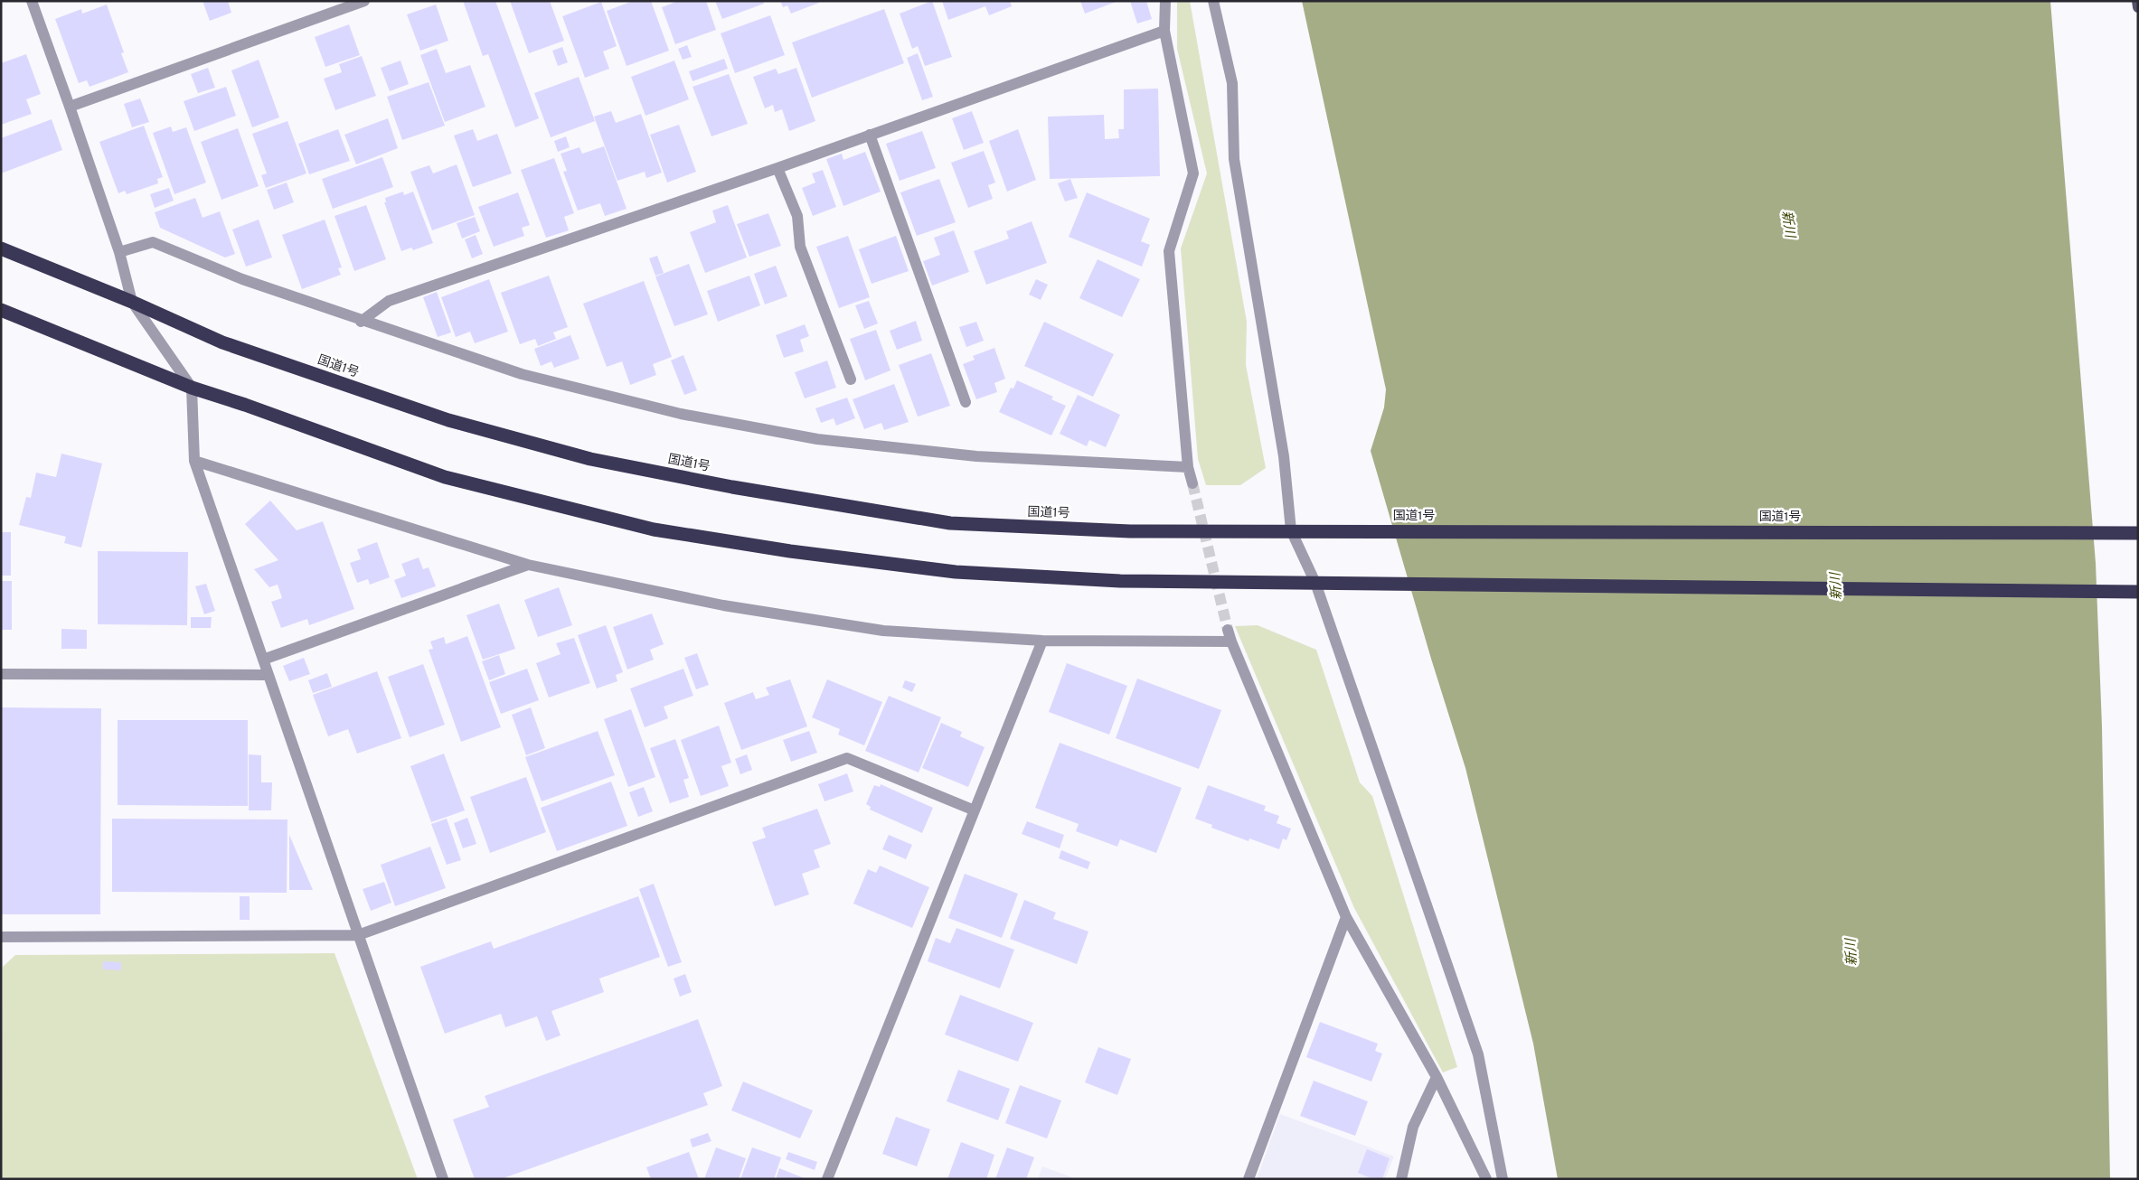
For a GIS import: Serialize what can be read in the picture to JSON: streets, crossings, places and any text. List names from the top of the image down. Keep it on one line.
{"streets":{"highway":["国道1号"]},"water":["新川"]}
